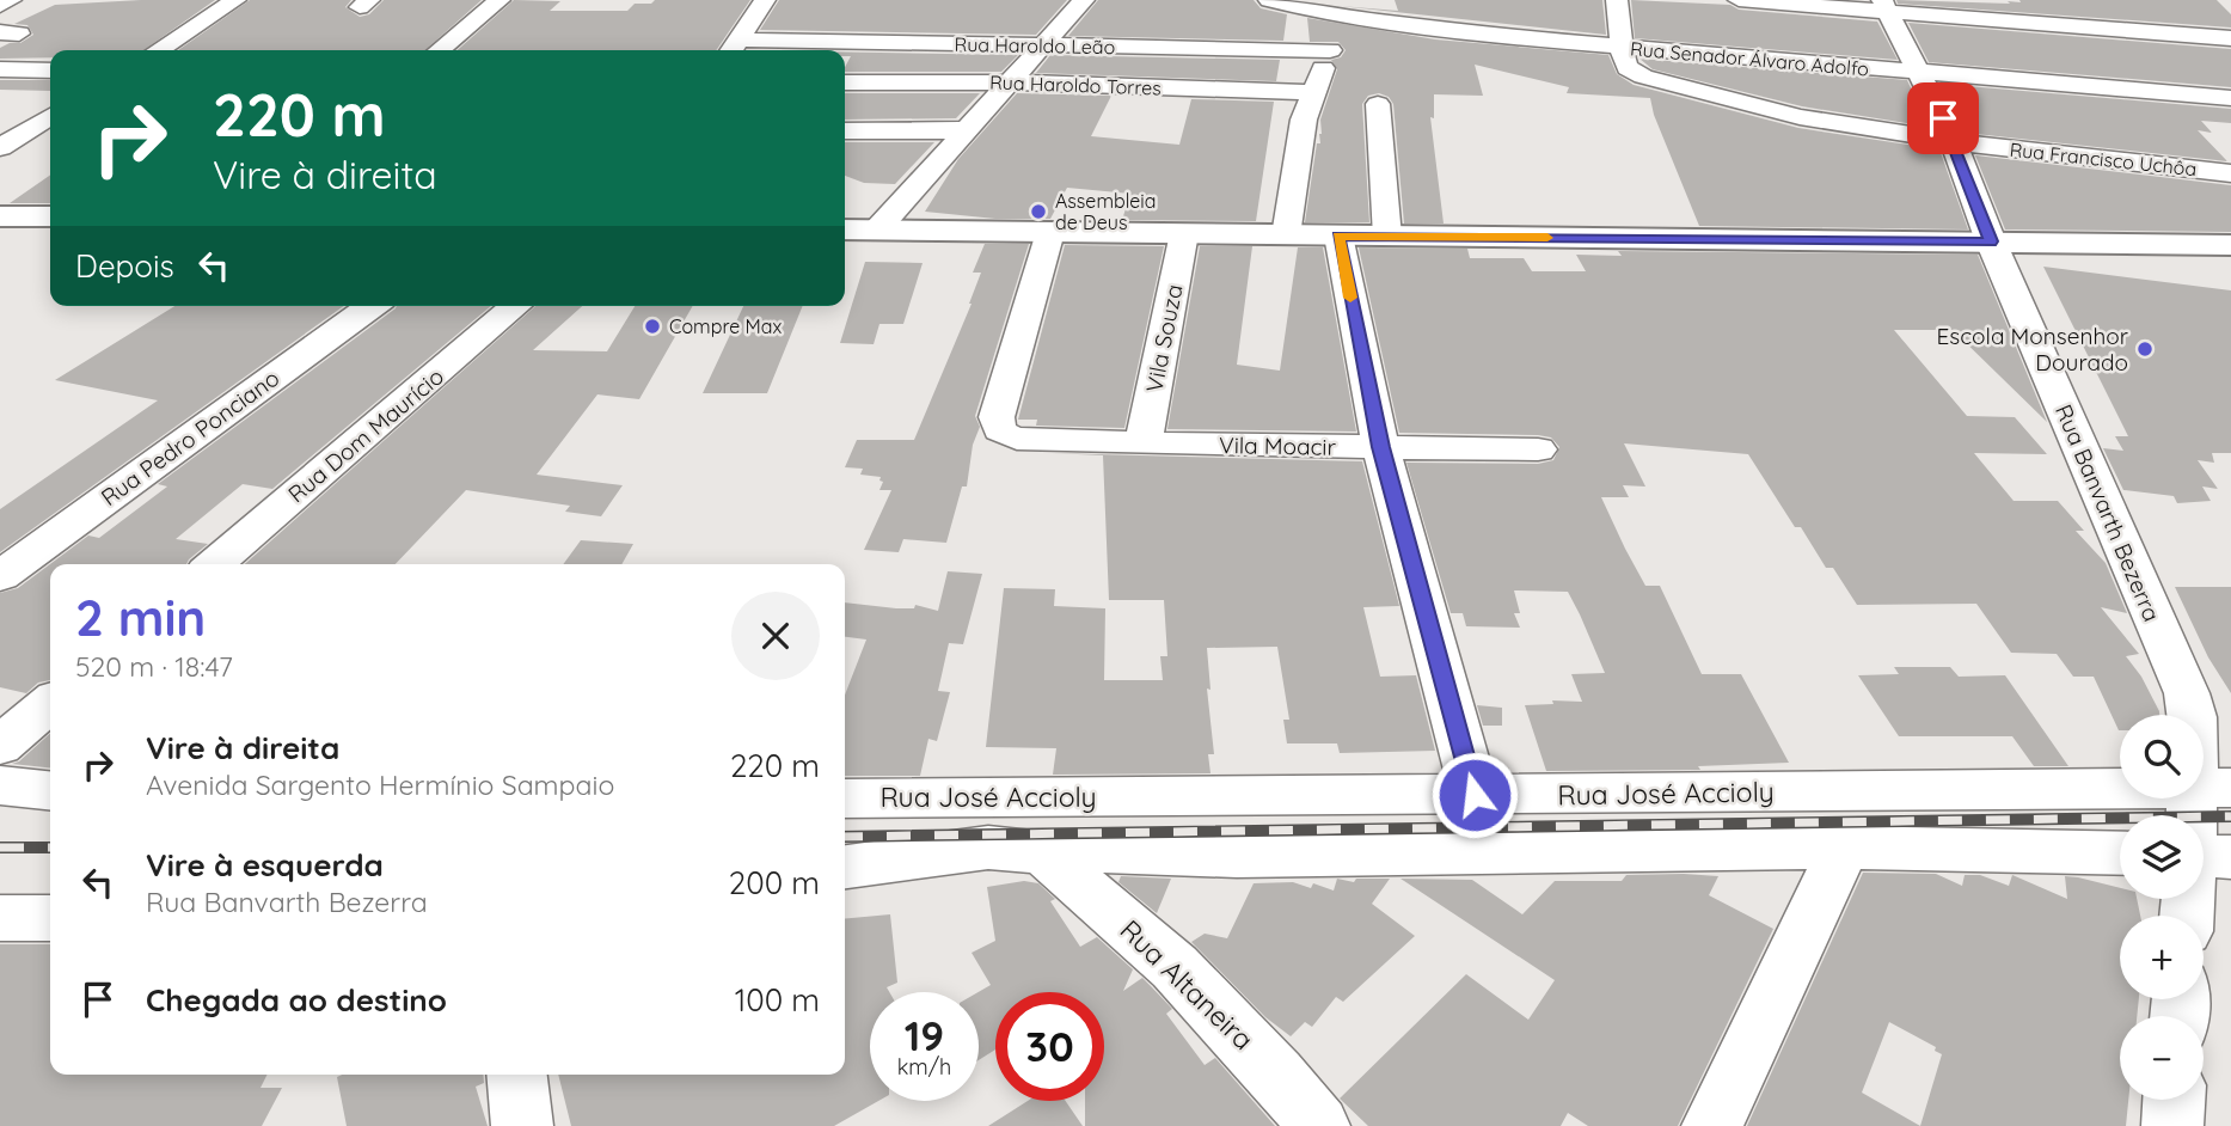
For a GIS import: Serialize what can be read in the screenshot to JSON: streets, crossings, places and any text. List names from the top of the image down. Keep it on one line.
{"streets":{"street":["Rua Haroldo Leão","Rua Senador Álvaro Adolfo","Rua Haroldo Torres","Rua Francisco Uchôa","Vila Souza","Rua Dom Maurício","Rua Pedro Ponciano","Vila Moacir","Rua Banvarth Bezerra","Rua José Accioly","Rua Altaneira"]},"crossings":[["Rua Senador Álvaro Adolfo","Rua Francisco Uchôa"],["Rua Senador Álvaro Adolfo","Rua Banvarth Bezerra"],["Rua Francisco Uchôa","Rua Banvarth Bezerra"],["Vila Souza","Vila Moacir"],["Rua Banvarth Bezerra","Rua José Accioly"],["Rua José Accioly","Rua Altaneira"]],"places":["Assembleia de Deus","Compre Max","Escola Monsenhor Dourado"],"page":{"turn":["220 m","Vire à direita"],"then":"Depois","heading":["2 min","520 m · 18:47"],"list":[{"name":"Vire à direita","note":"Avenida Sargento Hermínio Sampaio","value":"220 m"},{"name":"Vire à esquerda","note":"Rua Banvarth Bezerra","value":"200 m"},{"name":"Chegada ao destino","value":"100 m"}],"map_buttons":["+","−"],"speed":"19 km/h","limit":"30"}}
